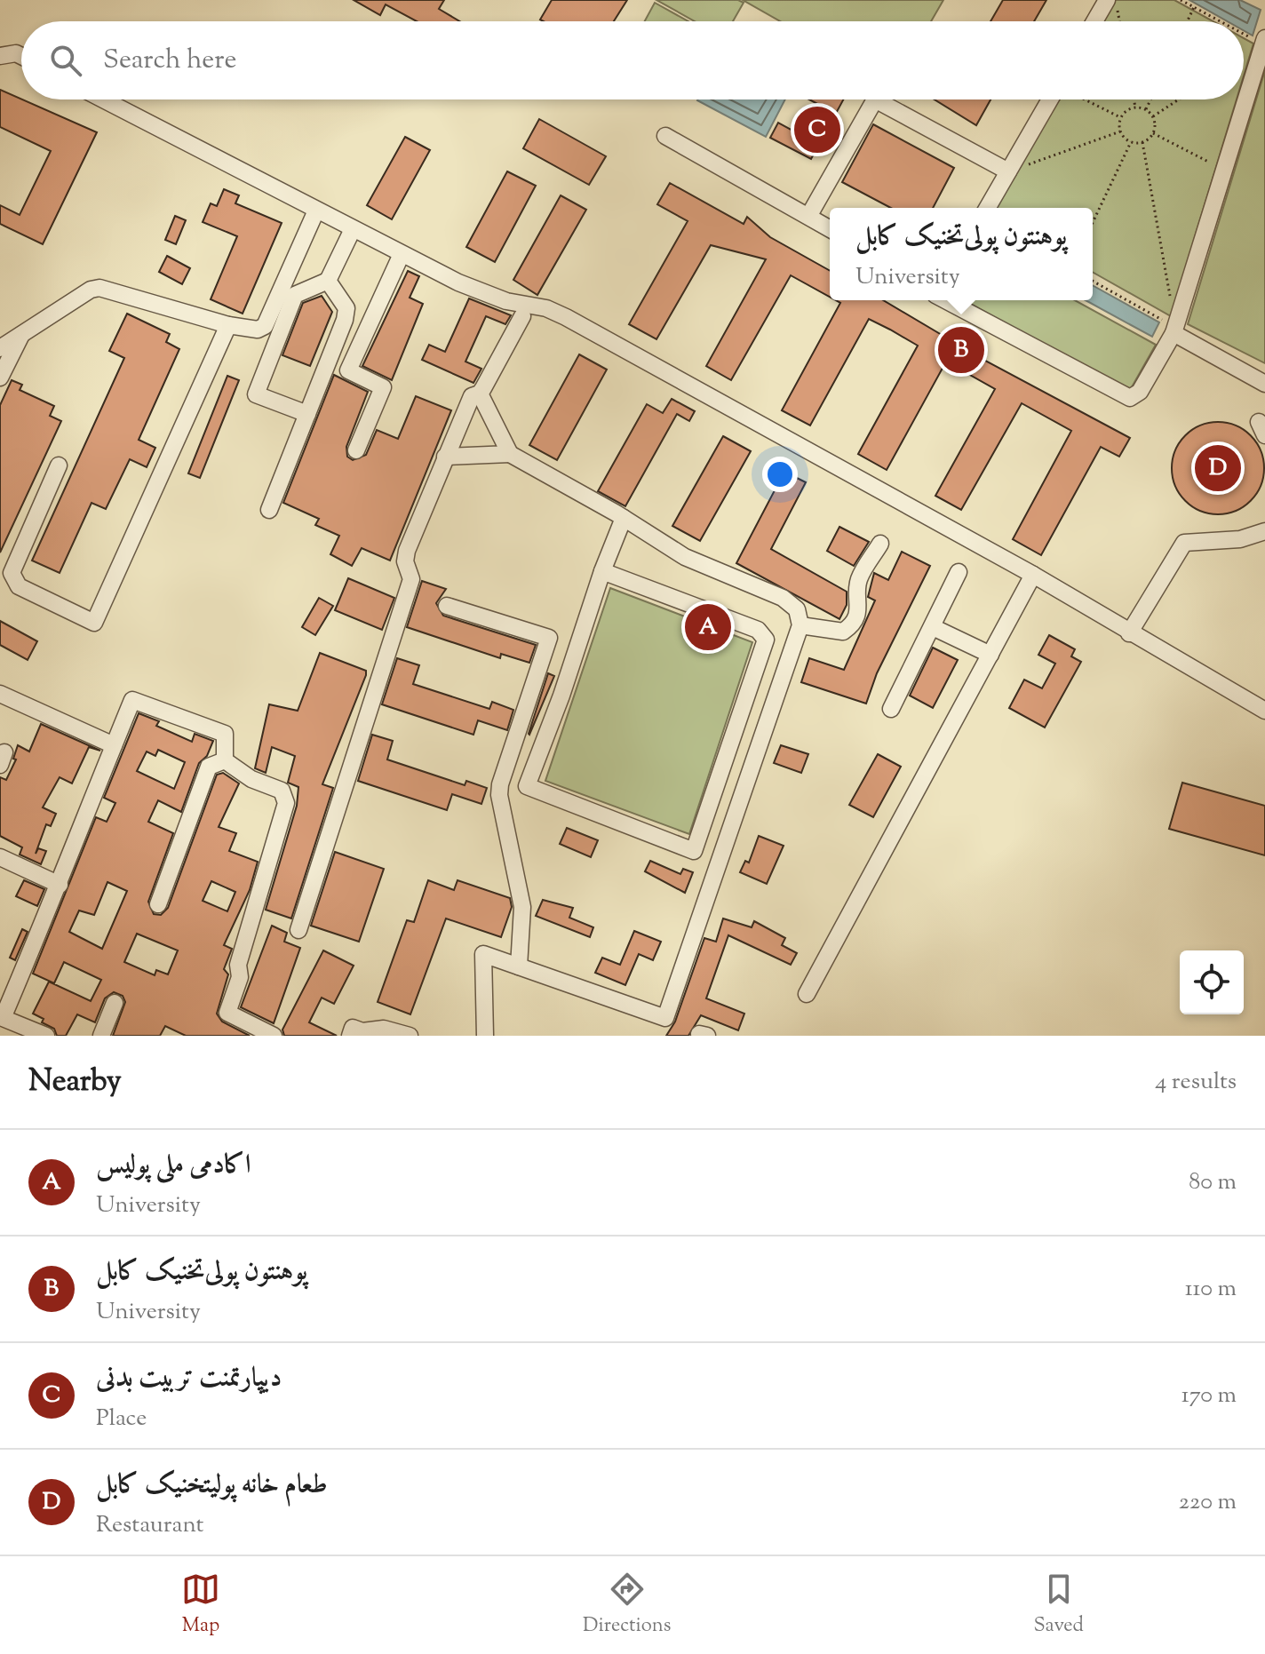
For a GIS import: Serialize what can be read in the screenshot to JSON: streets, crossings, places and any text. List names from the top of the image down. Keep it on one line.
{"page":{"search":"Search here","pins":["C","B","D","A"],"popup":["پوهنتون پولی‌تخنیک کابل","University"],"heading":["Nearby","4 results"],"list":[{"mark":"A","name":"اکادمی ملی پولیس","note":"University","value":"80 m"},{"mark":"B","name":"پوهنتون پولی‌تخنیک کابل","note":"University","value":"110 m"},{"mark":"C","name":"دیپارتمنت تربیت بدنی","note":"Place","value":"170 m"},{"mark":"D","name":"طعام خانه پولیتخنیک کابل","note":"Restaurant","value":"220 m"}],"nav":["Map","Directions","Saved"]}}
